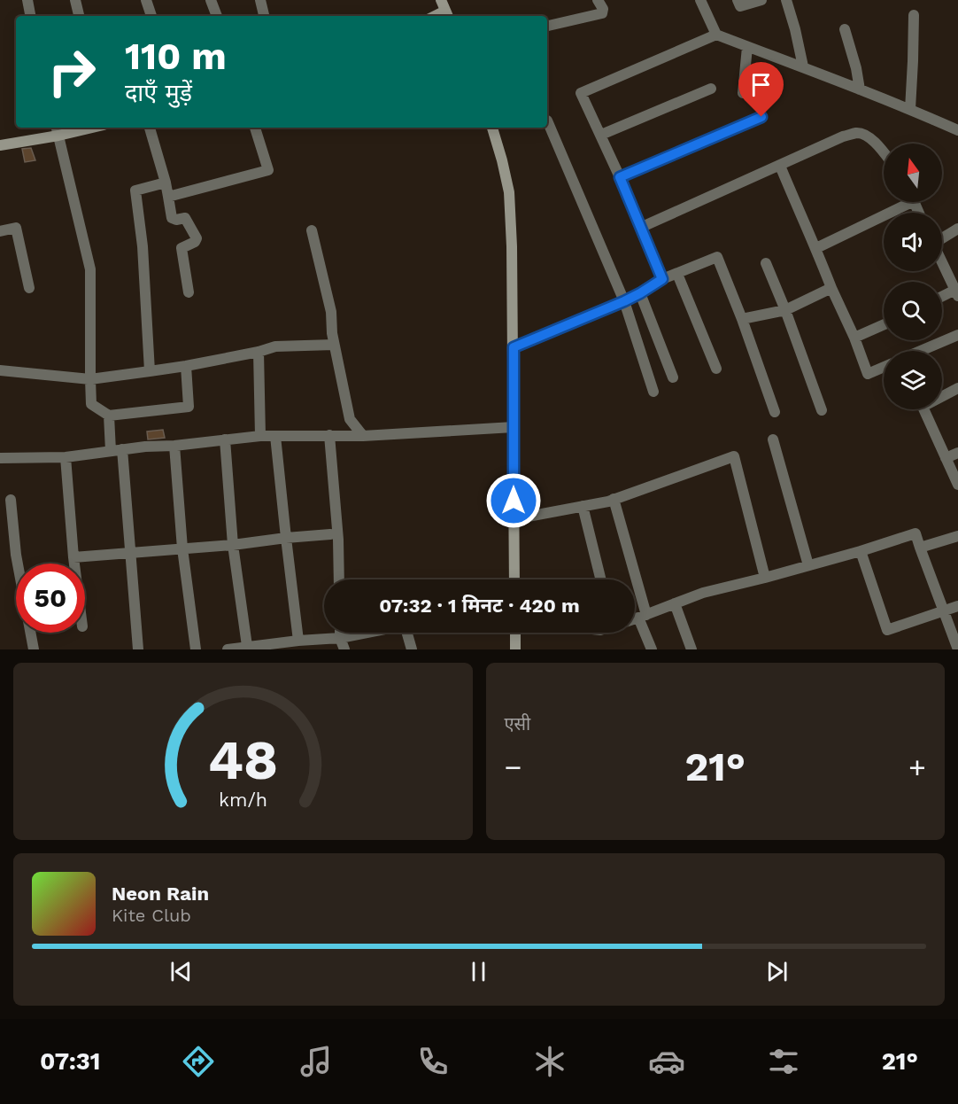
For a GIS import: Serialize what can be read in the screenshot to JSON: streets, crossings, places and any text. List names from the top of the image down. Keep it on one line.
{"north":"top","page":{"turn":["110 m","दाएँ मुड़ें"],"limit":"50","trip":"07:32 · 1 मिनट · 420 m","tile":"एसी","heat":["−","21°","+"],"song":["Neon Rain","Kite Club"],"tabs":["07:31","21°"],"gauge":["48","km/h"]}}
